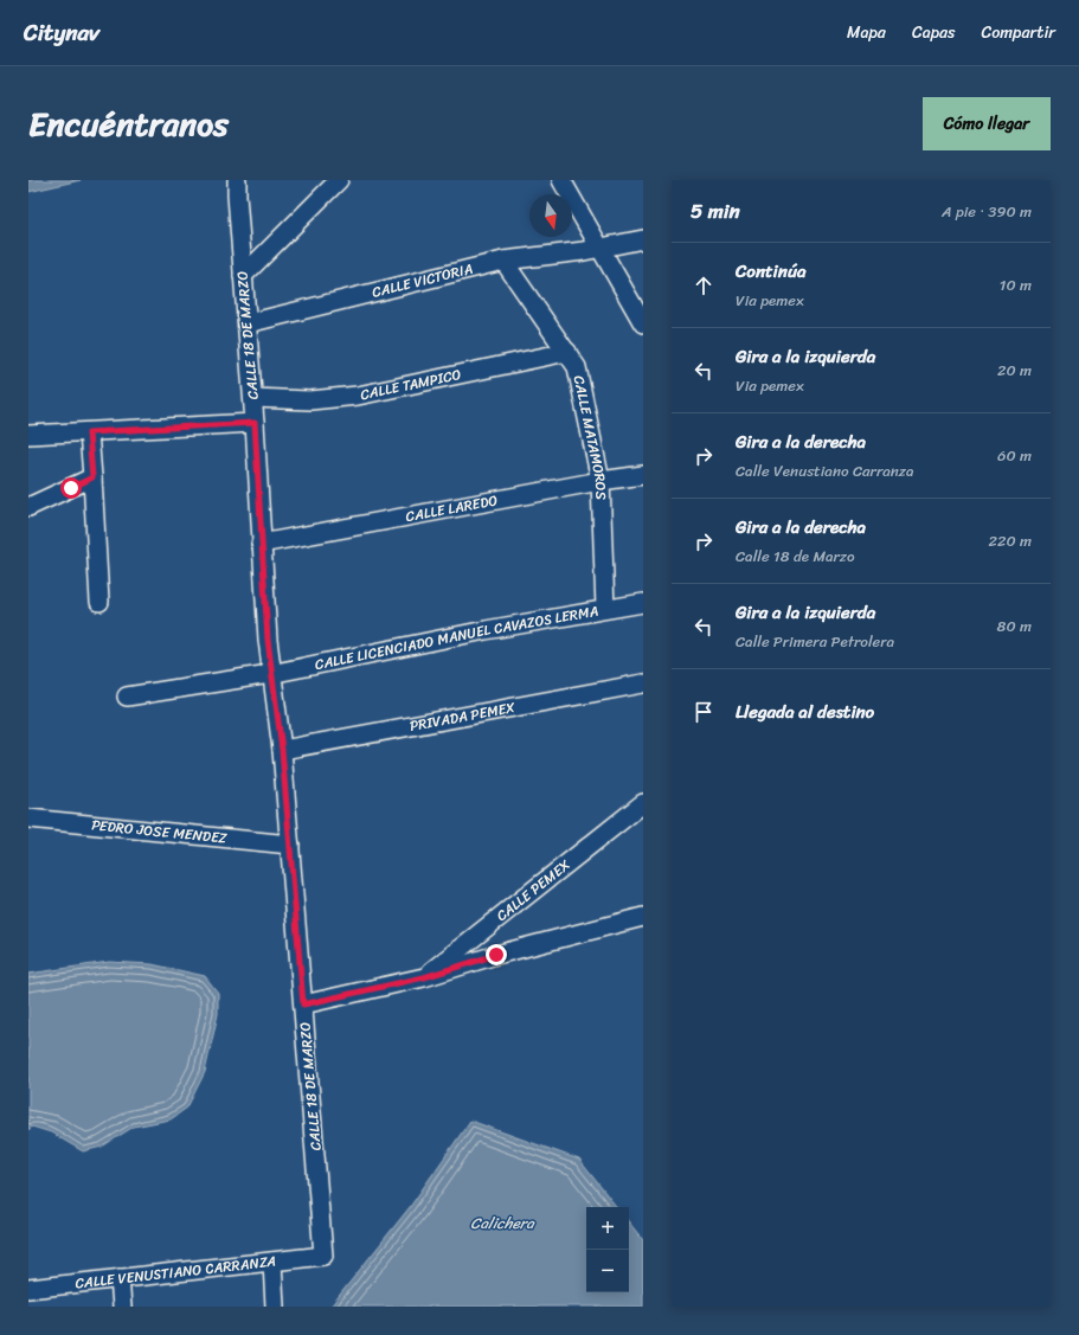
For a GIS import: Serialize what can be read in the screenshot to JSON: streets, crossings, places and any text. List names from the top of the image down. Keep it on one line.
{"streets":{"street":["CALLE VICTORIA","CALLE 18 DE MARZO","CALLE TAMPICO","CALLE MATAMOROS","CALLE LAREDO","CALLE LICENCIADO MANUEL CAVAZOS LERMA","PRIVADA PEMEX","PEDRO JOSE MENDEZ","CALLE PEMEX","CALLE VENUSTIANO CARRANZA"]},"crossings":[["CALLE VICTORIA","CALLE 18 DE MARZO"],["CALLE VICTORIA","CALLE MATAMOROS"],["CALLE 18 DE MARZO","CALLE TAMPICO"],["CALLE 18 DE MARZO","CALLE LAREDO"],["CALLE 18 DE MARZO","CALLE LICENCIADO MANUEL CAVAZOS LERMA"],["CALLE 18 DE MARZO","PRIVADA PEMEX"],["CALLE 18 DE MARZO","PEDRO JOSE MENDEZ"],["CALLE 18 DE MARZO","CALLE VENUSTIANO CARRANZA"],["CALLE TAMPICO","CALLE MATAMOROS"],["CALLE MATAMOROS","CALLE LAREDO"],["CALLE MATAMOROS","CALLE LICENCIADO MANUEL CAVAZOS LERMA"]],"water":["Calichera"],"north":"bottom","page":{"header":"Citynav","nav":["Mapa","Capas","Compartir"],"title":"Encuéntranos","buttons":"Cómo llegar","heading":["5 min","A pie · 390 m"],"list":[["Continúa","Via pemex","10 m"],["Gira a la izquierda","Via pemex","20 m"],["Gira a la derecha","Calle Venustiano Carranza","60 m"],["Gira a la derecha","Calle 18 de Marzo","220 m"],["Gira a la izquierda","Calle Primera Petrolera","80 m"],"Llegada al destino"],"map_buttons":["+","−"]}}
